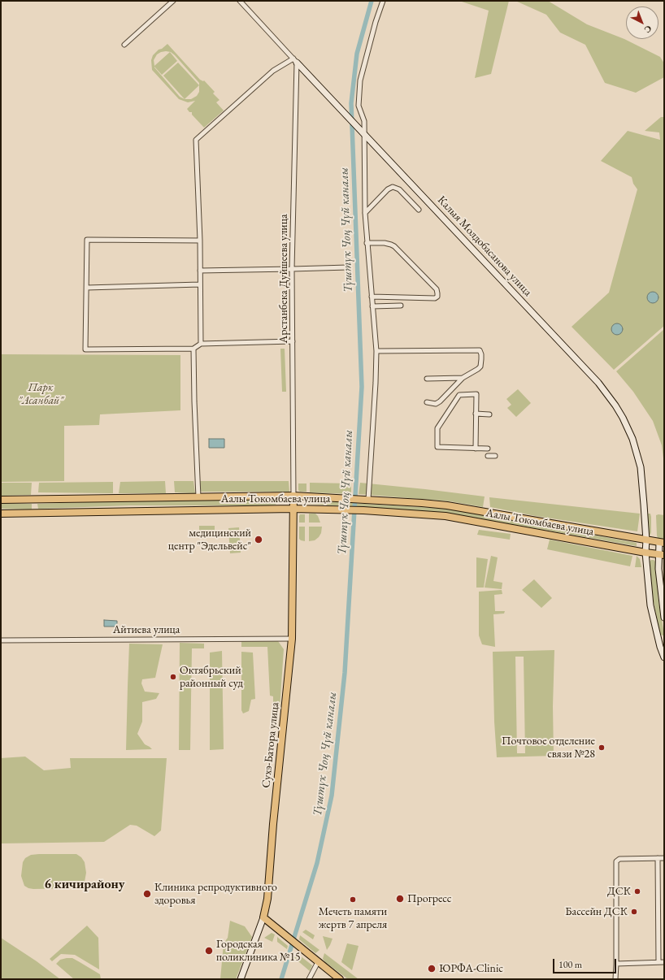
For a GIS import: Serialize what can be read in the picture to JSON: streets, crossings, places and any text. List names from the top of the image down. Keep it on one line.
{"streets":{"main road":["Аалы Токомбаева улица","Сухэ-Батора улица"],"street":["Калыя Молдобасанова улица","Арстанбека Дуйшеева улица","Айтиева улица"]},"crossings":[["Калыя Молдобасанова улица","Арстанбека Дуйшеева улица"],["Калыя Молдобасанова улица","Аалы Токомбаева улица"],["Арстанбека Дуйшеева улица","Аалы Токомбаева улица"],["Арстанбека Дуйшеева улица","Сухэ-Батора улица"],["Аалы Токомбаева улица","Сухэ-Батора улица"],["Айтиева улица","Сухэ-Батора улица"]],"districts":["6 кичирайону"],"water":["Түштүк Чоң Чүй каналы"],"parks":["Парк \"Асанбай\""],"places":["медицинский центр \"Эдельвейс\"","Октябрьский районный суд","Почтовое отделение связи №28","ДСК","Клиника репродуктивного здоровья","Прогресс","Мечеть памяти жертв 7 апреля","Бассейн ДСК","Городская поликлиника №15","ЮРФА-Clinic"],"scale_bar":"100 m","north":"bottom right"}
